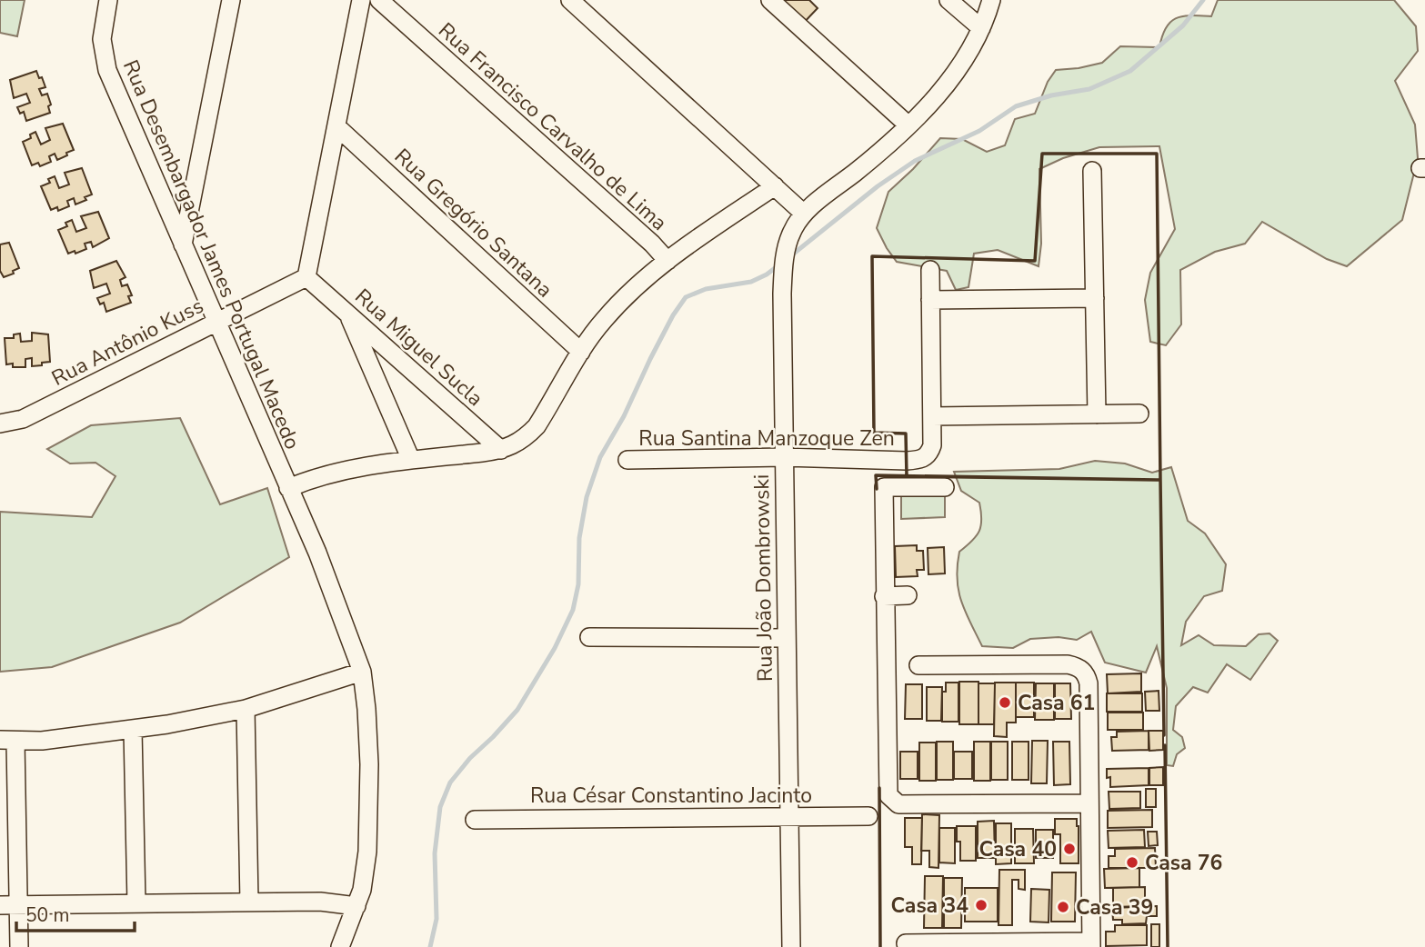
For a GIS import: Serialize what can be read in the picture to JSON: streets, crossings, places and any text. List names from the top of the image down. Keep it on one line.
{"streets":{"street":["Rua Francisco Carvalho de Lima","Rua Gregório Santana","Rua Desembargador James Portugal Macedo","Rua Antônio Kuss","Rua Miguel Sucla","Rua Santina Manzoque Zen","Rua João Dombrowski","Rua César Constantino Jacinto"]},"crossings":[["Rua Desembargador James Portugal Macedo","Rua Antônio Kuss"],["Rua Antônio Kuss","Rua Miguel Sucla"],["Rua Santina Manzoque Zen","Rua João Dombrowski"],["Rua João Dombrowski","Rua César Constantino Jacinto"]],"places":["Casa 61","Casa 40","Casa 76","Casa 34","Casa 39"],"scale_bar":"50 m"}
